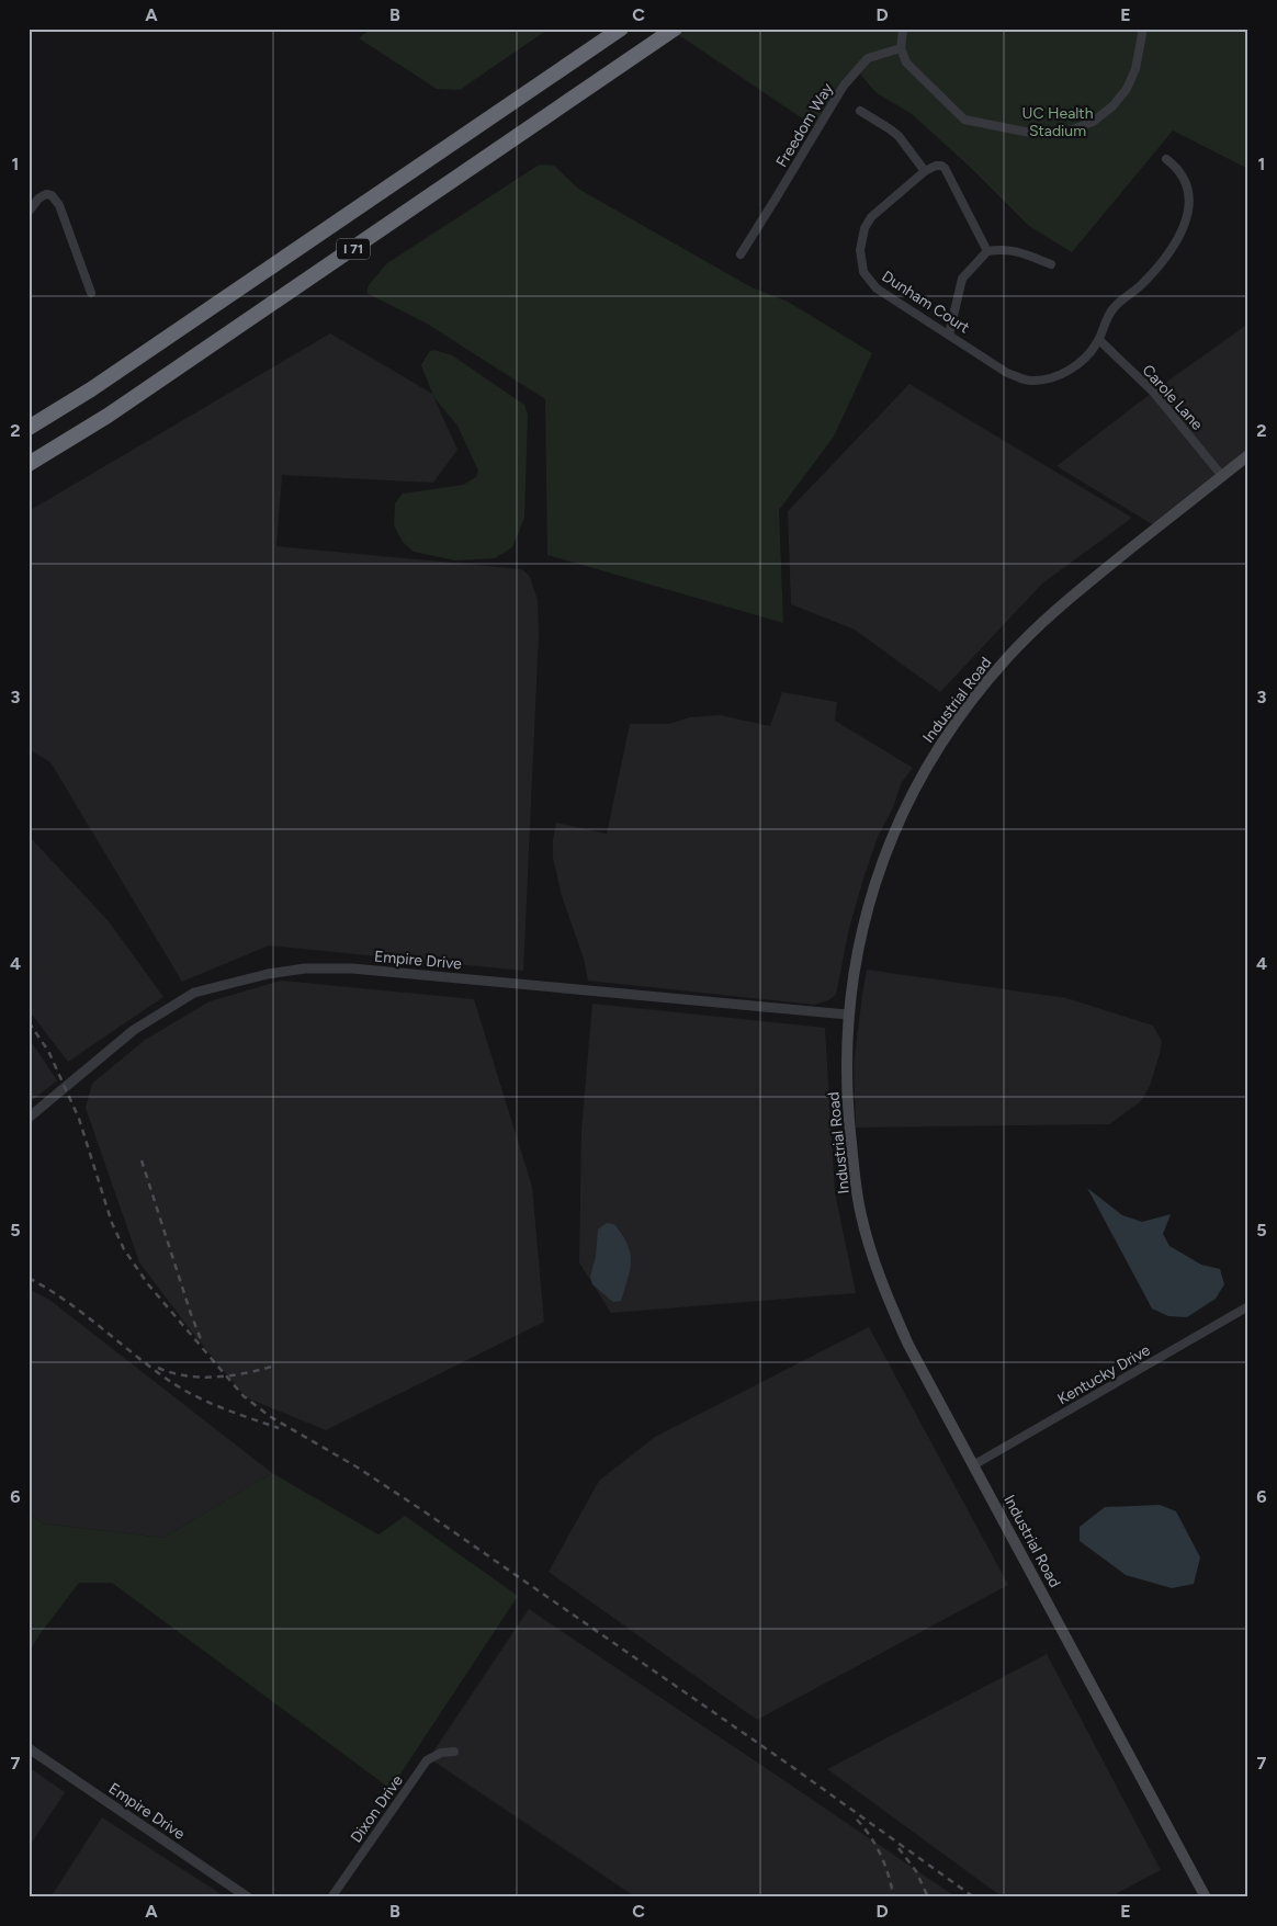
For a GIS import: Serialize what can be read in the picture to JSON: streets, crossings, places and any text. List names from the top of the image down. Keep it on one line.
{"streets":{"highway":["I 71"],"main road":["Industrial Road"],"street":["Freedom Way","Dunham Court","Carole Lane","Empire Drive","Kentucky Drive","Dixon Drive"]},"crossings":[["Dunham Court","Carole Lane"],["Carole Lane","Industrial Road"],["Industrial Road","Empire Drive"],["Industrial Road","Kentucky Drive"]],"parks":["UC Health Stadium"],"grid":{"columns":["A","B","C","D","E"],"rows":["1","2","3","4","5","6","7"]}}
